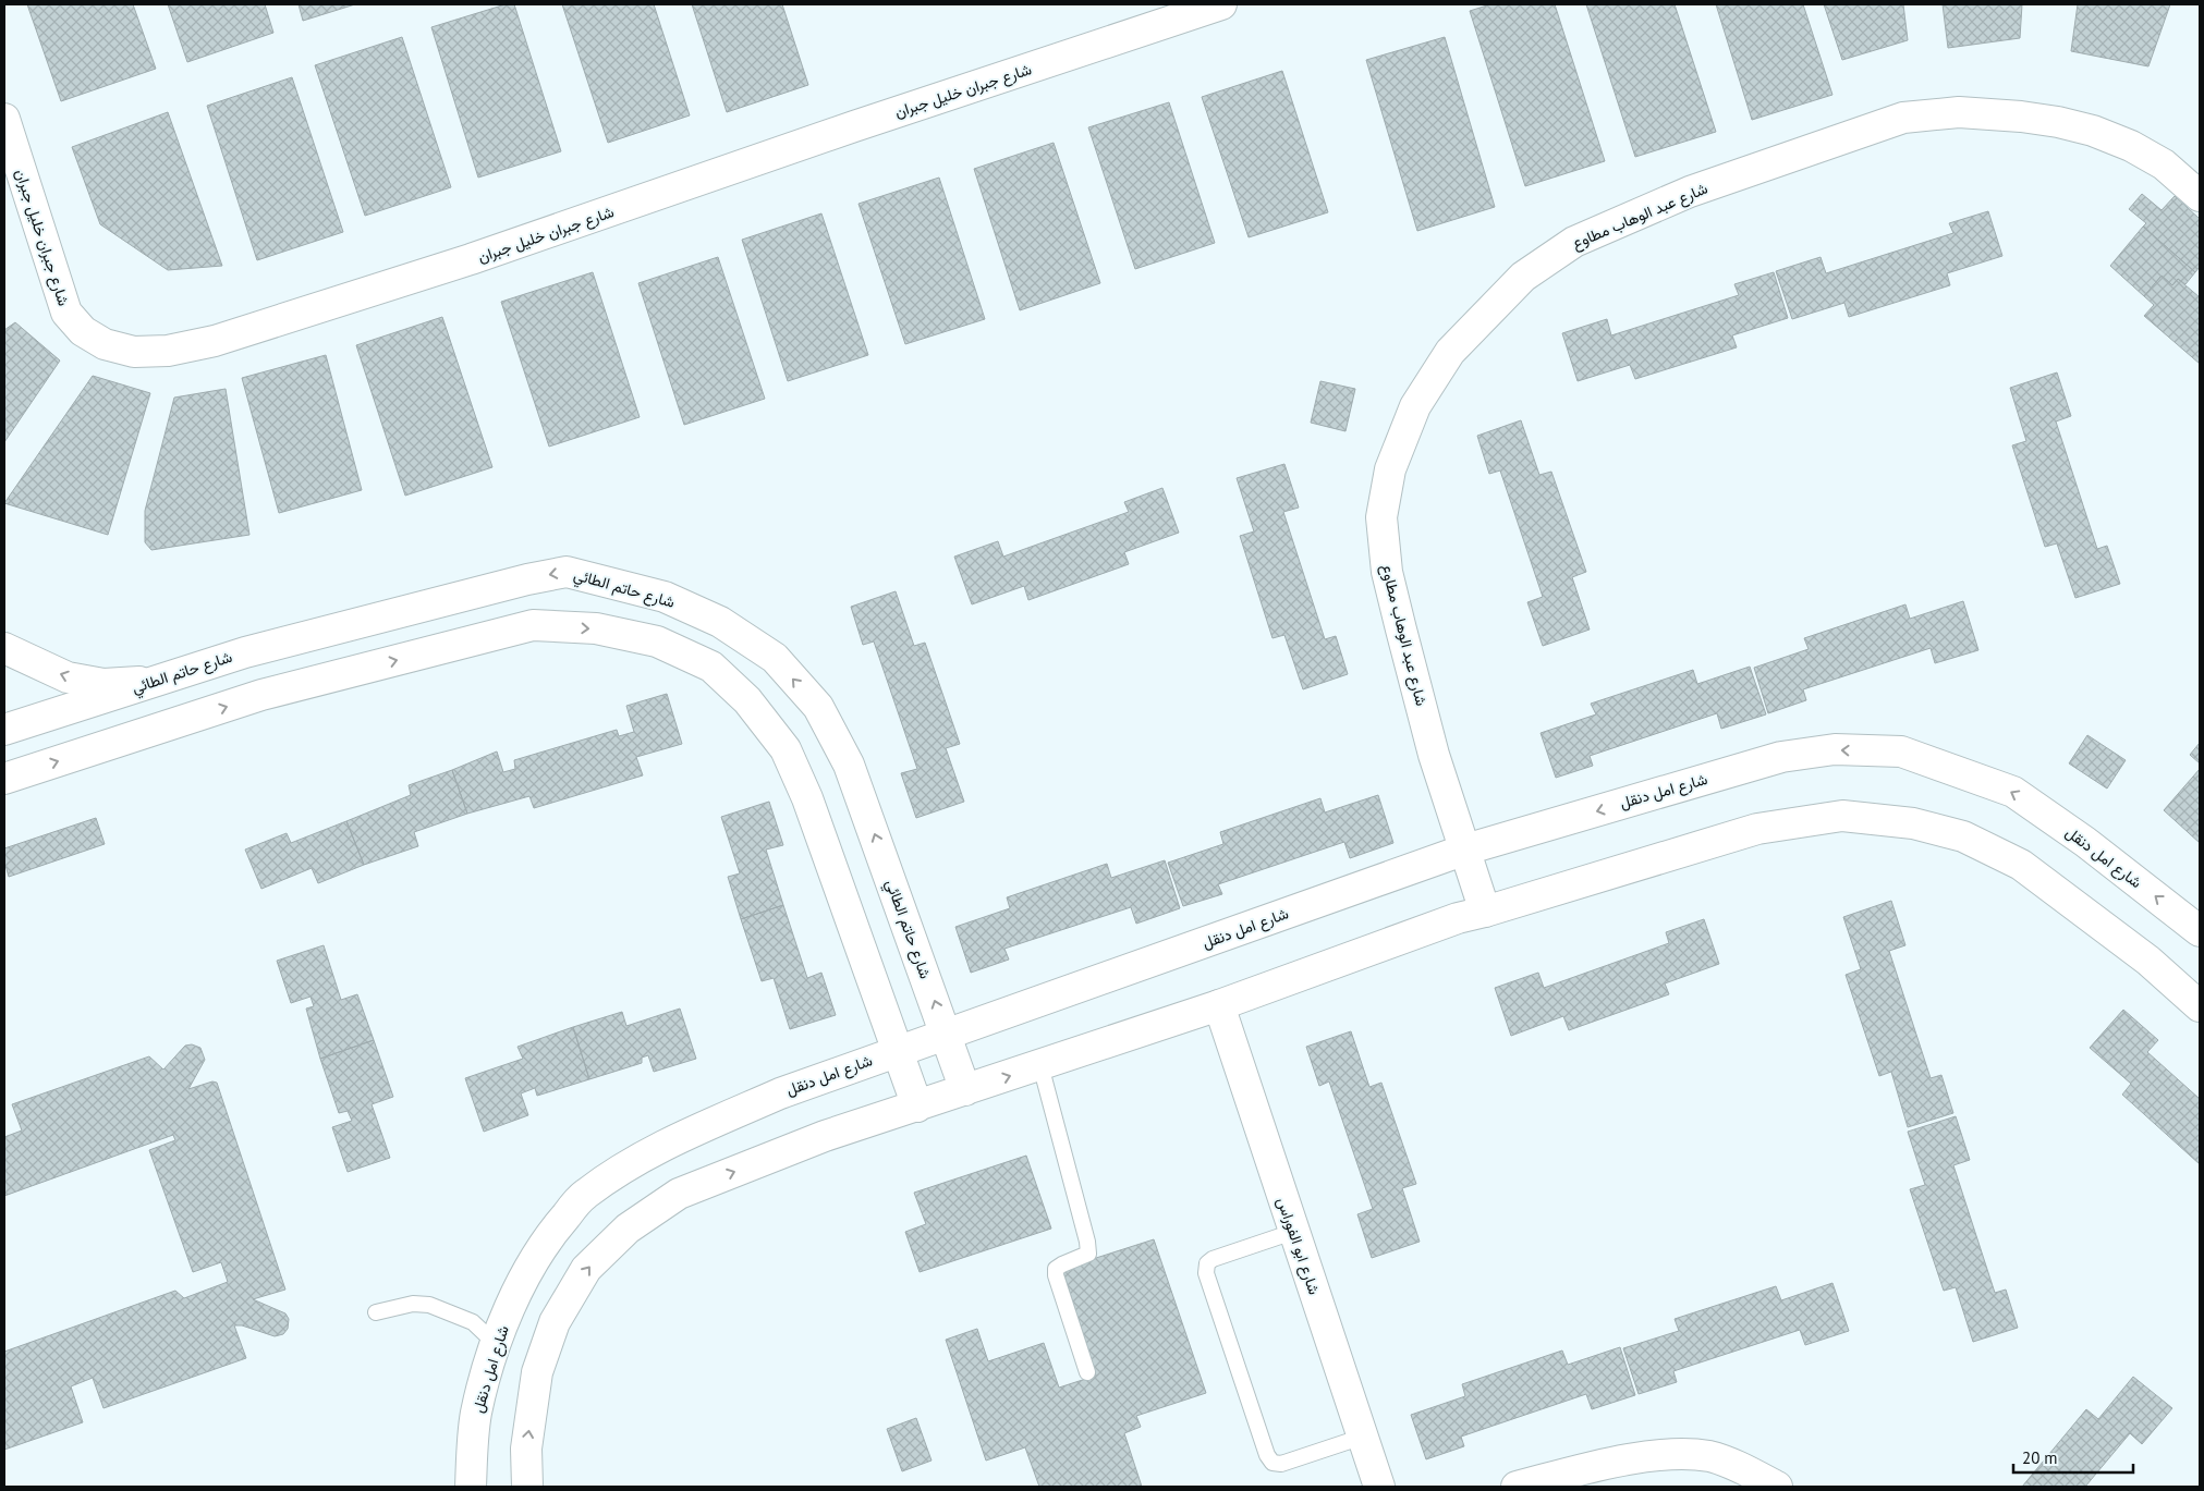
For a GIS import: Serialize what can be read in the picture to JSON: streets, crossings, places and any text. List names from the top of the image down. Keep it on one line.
{"streets":{"street":["شارع جبران خليل جبران","شارع عبد الوهاب مطاوع","شارع حاتم الطائي","شارع امل دنقل","شارع ابو الفوراس"]},"crossings":[["شارع عبد الوهاب مطاوع","شارع امل دنقل"],["شارع حاتم الطائي","شارع امل دنقل"]],"one_way":["شارع حاتم الطائي"],"scale_bar":"20 m"}
